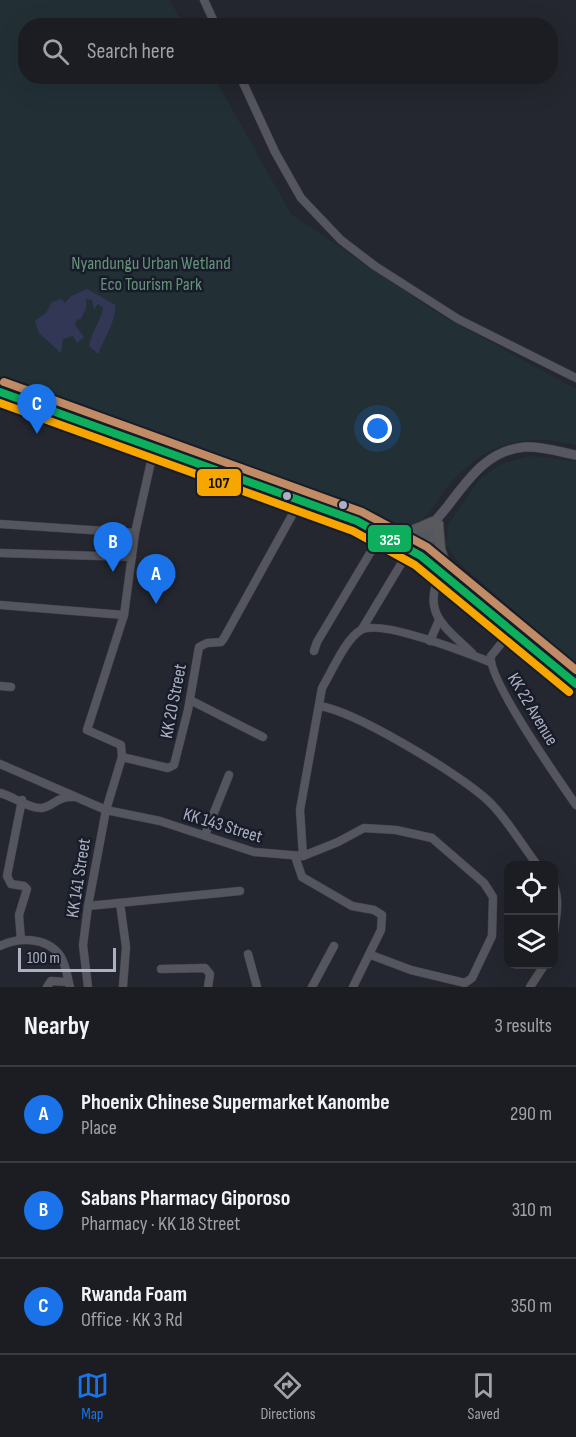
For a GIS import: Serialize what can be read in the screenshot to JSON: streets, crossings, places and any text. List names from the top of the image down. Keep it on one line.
{"streets":{"street":["KK 20 Street","KK 22 Avenue","KK 143 Street","KK 141 Street"]},"crossings":[["KK 143 Street","KK 141 Street"]],"parks":["Nyandungu Urban Wetland Eco Tourism Park"],"lines":["transit line 325","transit line 107"],"scale_bar":"100 m","page":{"search":"Search here","pins":["C","B","A"],"scale":"100 m","heading":["Nearby","3 results"],"list":[{"mark":"A","name":"Phoenix Chinese Supermarket Kanombe","note":"Place","value":"290 m"},{"mark":"B","name":"Sabans Pharmacy Giporoso","note":"Pharmacy · KK 18 Street","value":"310 m"},{"mark":"C","name":"Rwanda Foam","note":"Office · KK 3 Rd","value":"350 m"}],"nav":["Map","Directions","Saved"]}}
